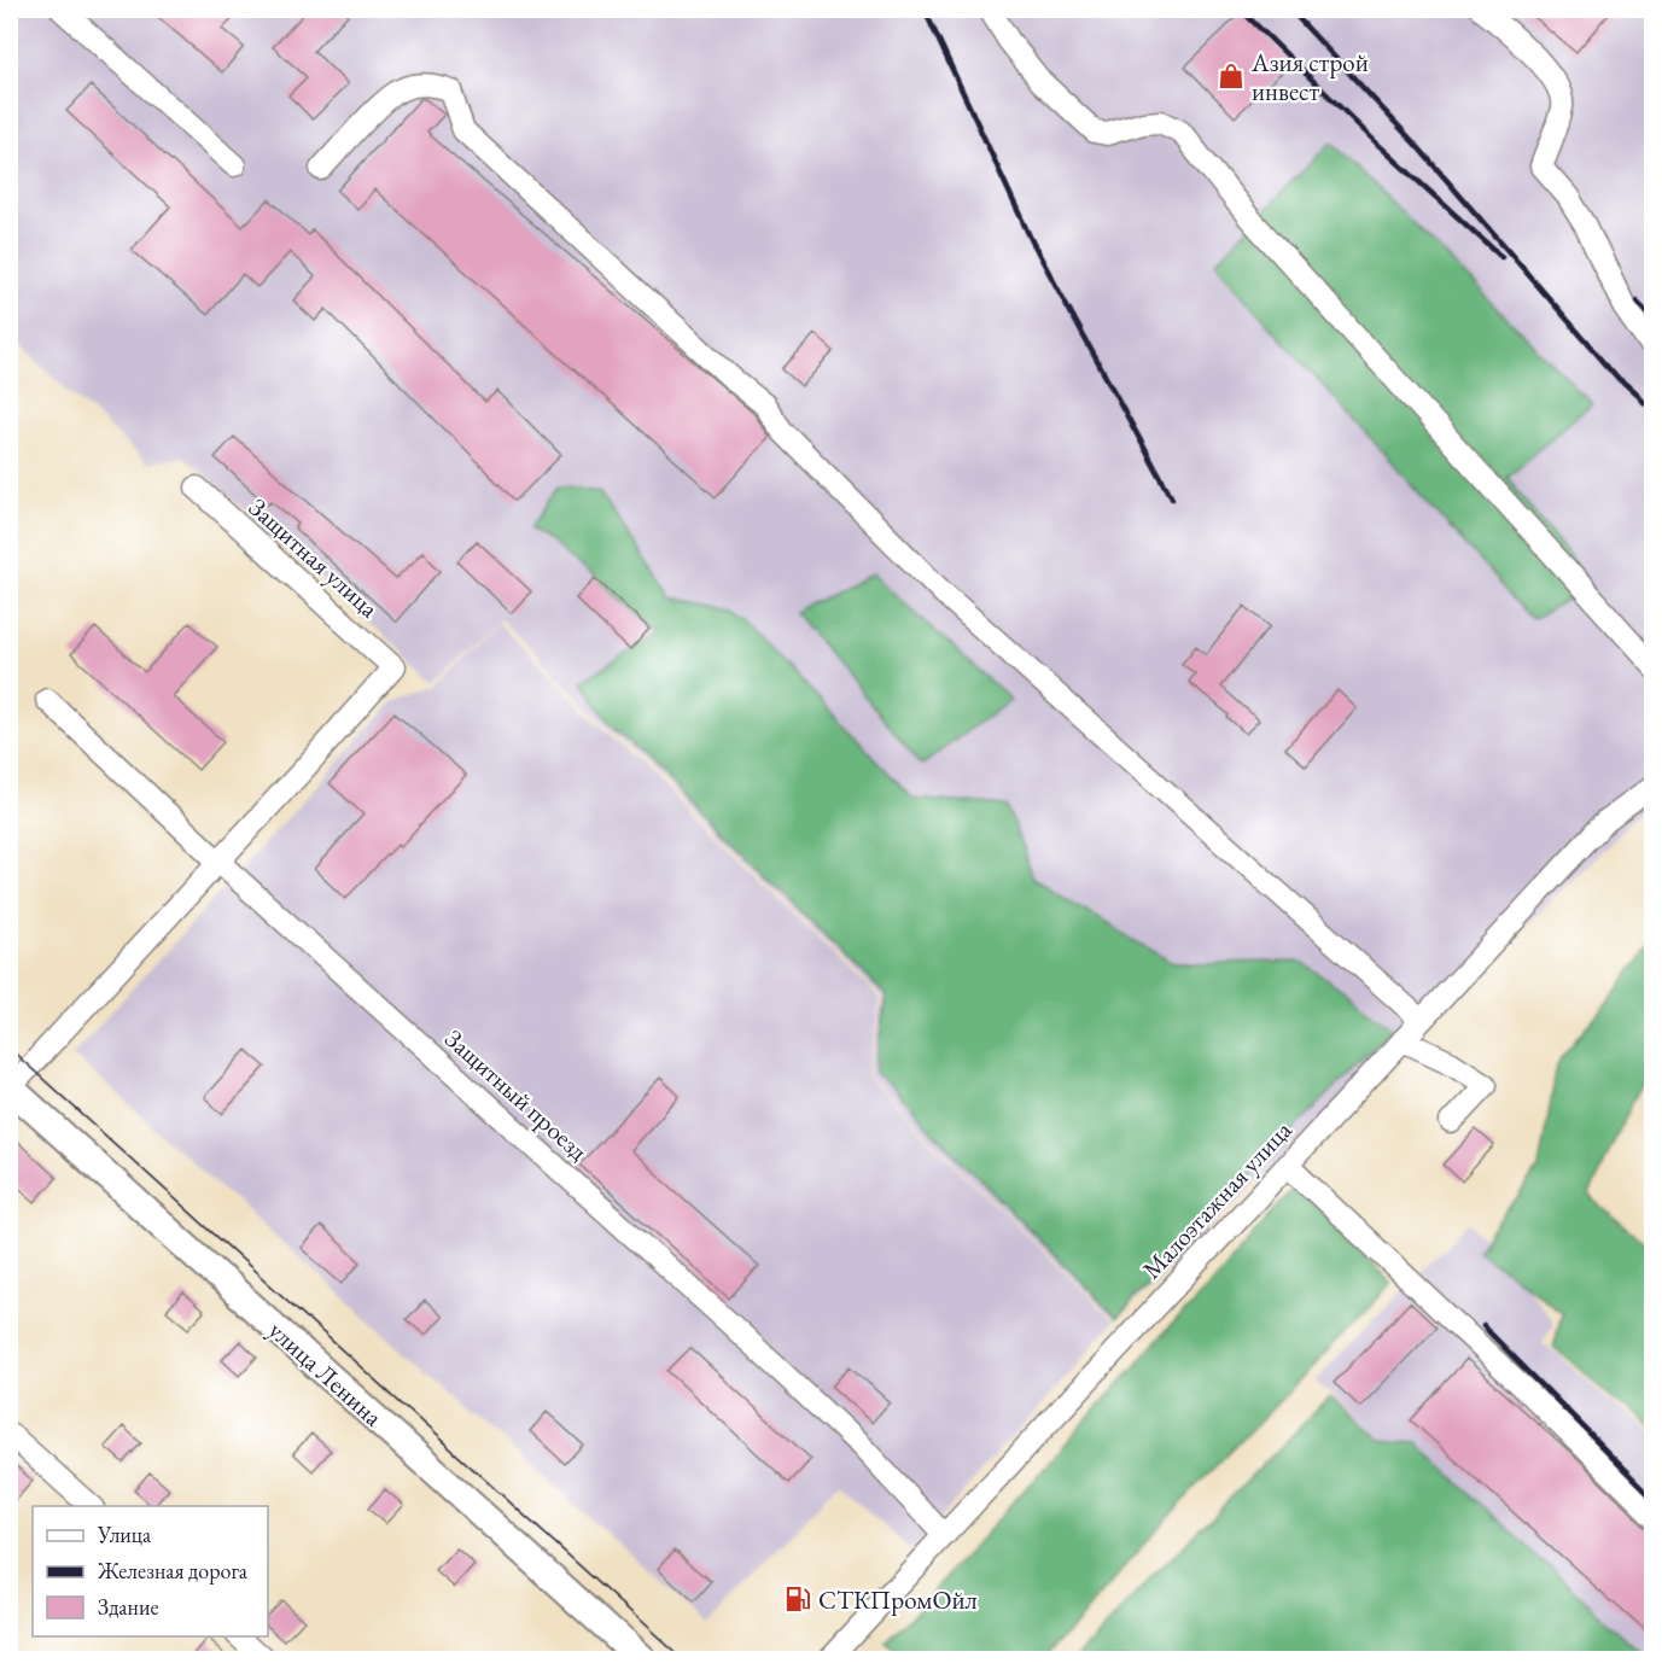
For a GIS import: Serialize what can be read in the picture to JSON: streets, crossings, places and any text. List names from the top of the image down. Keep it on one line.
{"streets":{"main road":["улица Ленина"],"street":["Защитная улица","Защитный проезд","Малоэтажная улица"]},"crossings":[["Защитная улица","Защитный проезд"],["Защитный проезд","Малоэтажная улица"]],"places":{"shop":["Азия строй инвест"],"fuel station":["СТКПромОйл"]},"legend":["Улица","Железная дорога","Здание"]}
